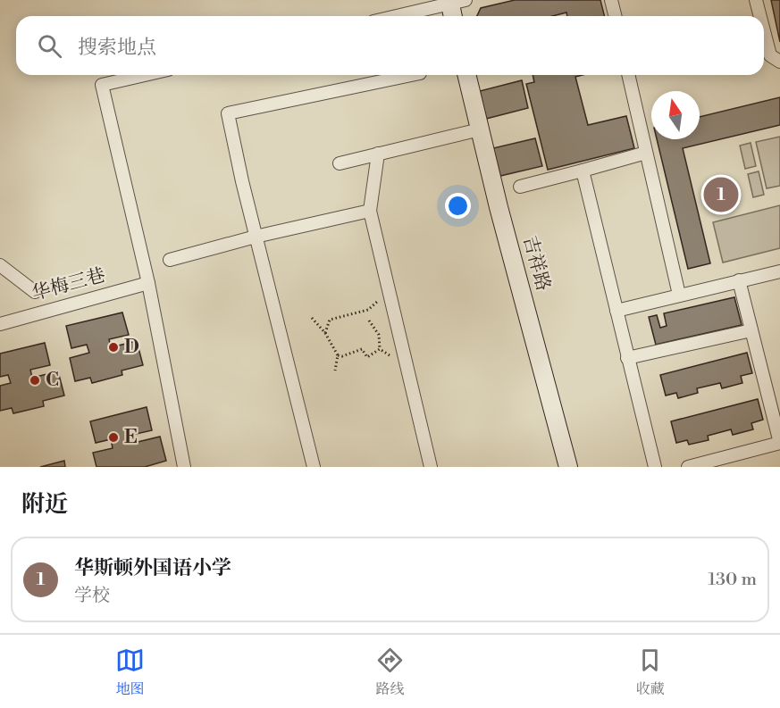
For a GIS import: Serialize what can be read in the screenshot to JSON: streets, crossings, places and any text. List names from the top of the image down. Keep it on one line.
{"streets":{"street":["吉祥路","华梅三巷"]},"places":["D","C","E"],"north":"top","page":{"search":"搜索地点","pins":"1","heading":"附近","list":[{"mark":"1","name":"华斯顿外国语小学","note":"学校","value":"130 m"}],"nav":["地图","路线","收藏"]}}
